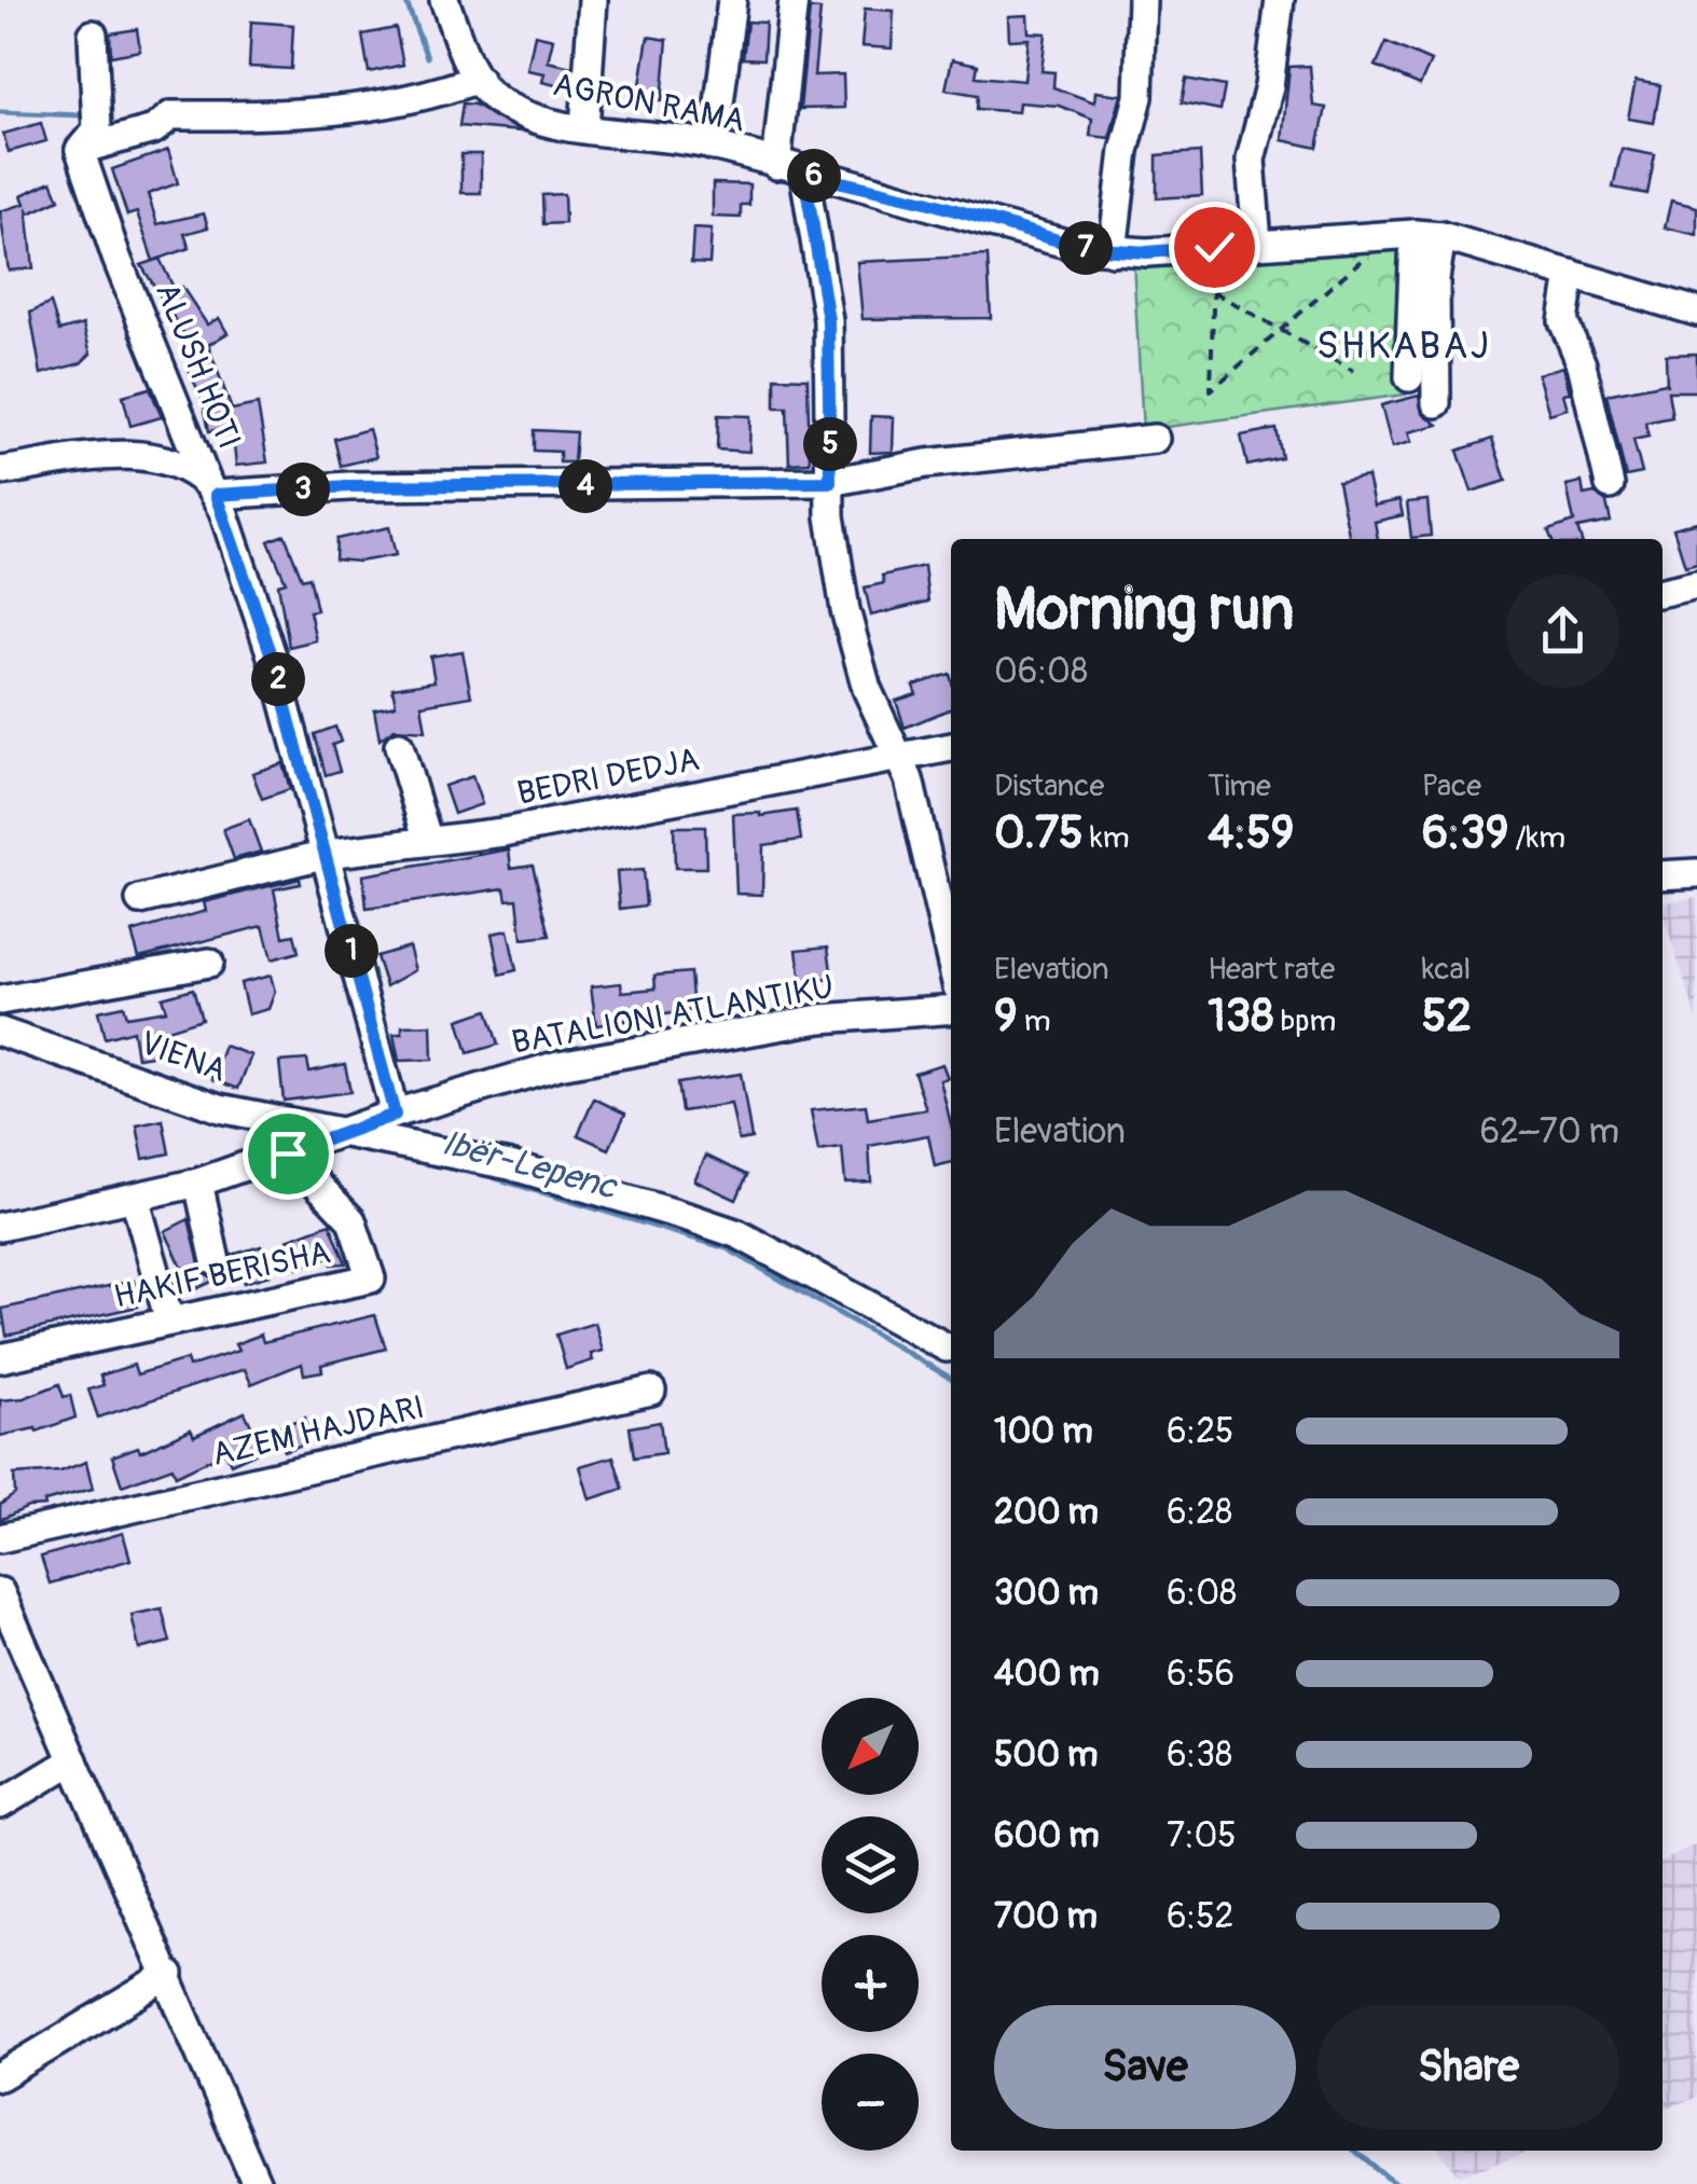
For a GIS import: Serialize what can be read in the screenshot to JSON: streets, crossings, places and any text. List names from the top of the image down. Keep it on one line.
{"streets":{"street":["AGRON RAMA","ALUSH HOTI","BEDRI DEDJA","BATALIONI ATLANTIKU","VIENA","HAKIF BERISHA","AZEM HAJDARI"]},"crossings":[["ALUSH HOTI","BEDRI DEDJA"],["ALUSH HOTI","BATALIONI ATLANTIKU"],["BATALIONI ATLANTIKU","VIENA"],["BATALIONI ATLANTIKU","HAKIF BERISHA"]],"districts":["SHKABAJ"],"water":["Ibër-Lepenc"],"north":"bottom left","page":{"pins":["6","7","5","4","3","2","1"],"heading":["Morning run","06:08"],"stats":[["Distance","0.75 km"],["Time","4:59"],["Pace","6:39 /km"],["Elevation","9 m"],["Heart rate","138 bpm"],["kcal","52"]],"chart":["Elevation","62–70 m"],"list":[{"name":"100 m","note":"6:25"},{"name":"200 m","note":"6:28"},{"name":"300 m","note":"6:08"},{"name":"400 m","note":"6:56"},{"name":"500 m","note":"6:38"},{"name":"600 m","note":"7:05"},{"name":"700 m","note":"6:52"}],"map_buttons":["+","−"],"buttons":["Save","Share"]}}
